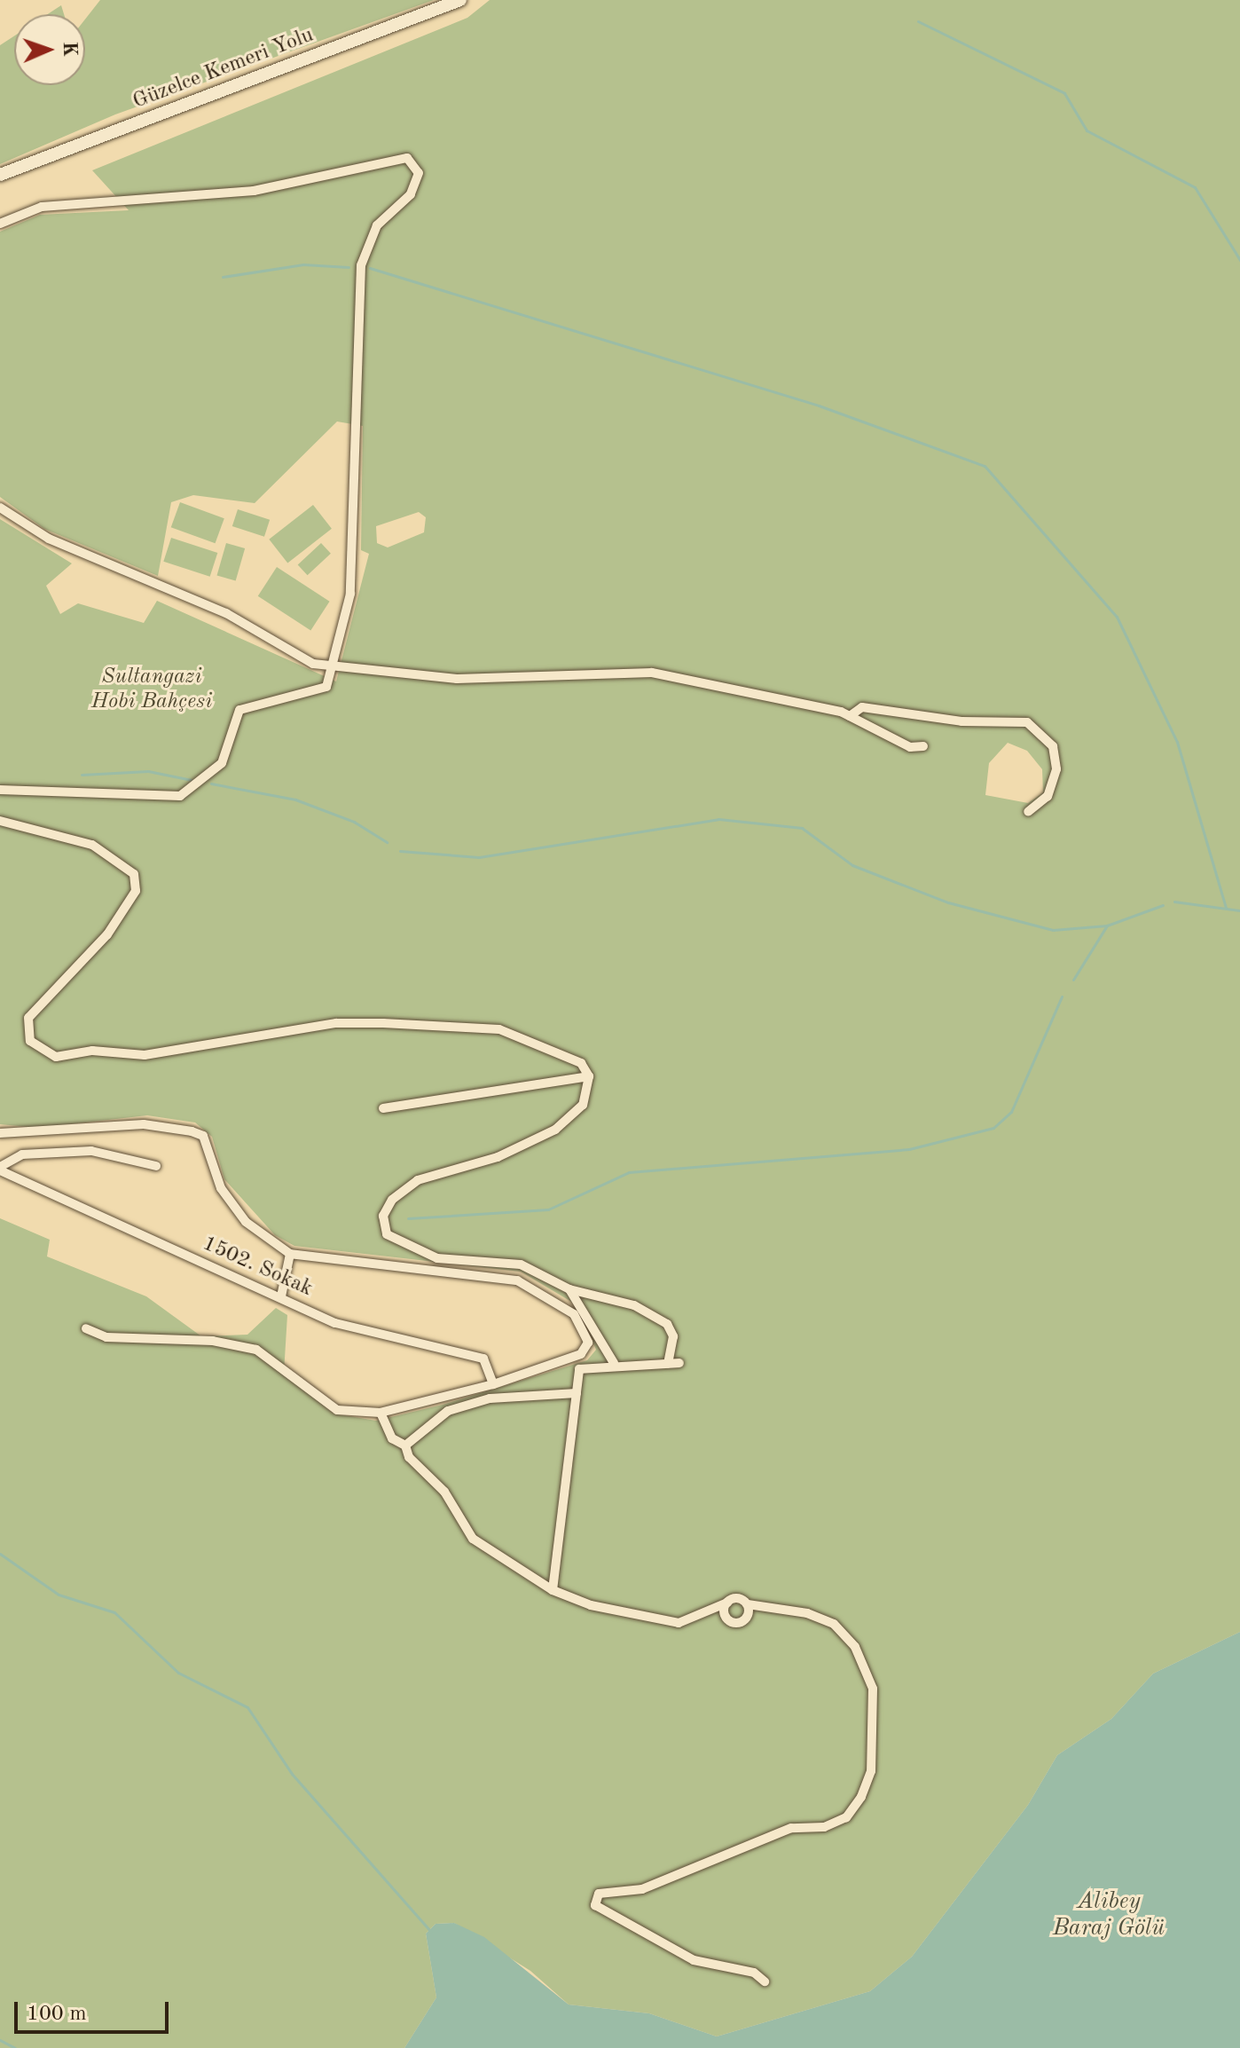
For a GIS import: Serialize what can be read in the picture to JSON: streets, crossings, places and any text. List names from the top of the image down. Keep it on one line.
{"streets":{"main road":["Güzelce Kemeri Yolu"],"street":["1502. Sokak"]},"water":["Alibey Baraj Gölü"],"parks":["Sultangazi Hobi Bahçesi"],"scale_bar":"100 m","north":"right"}
